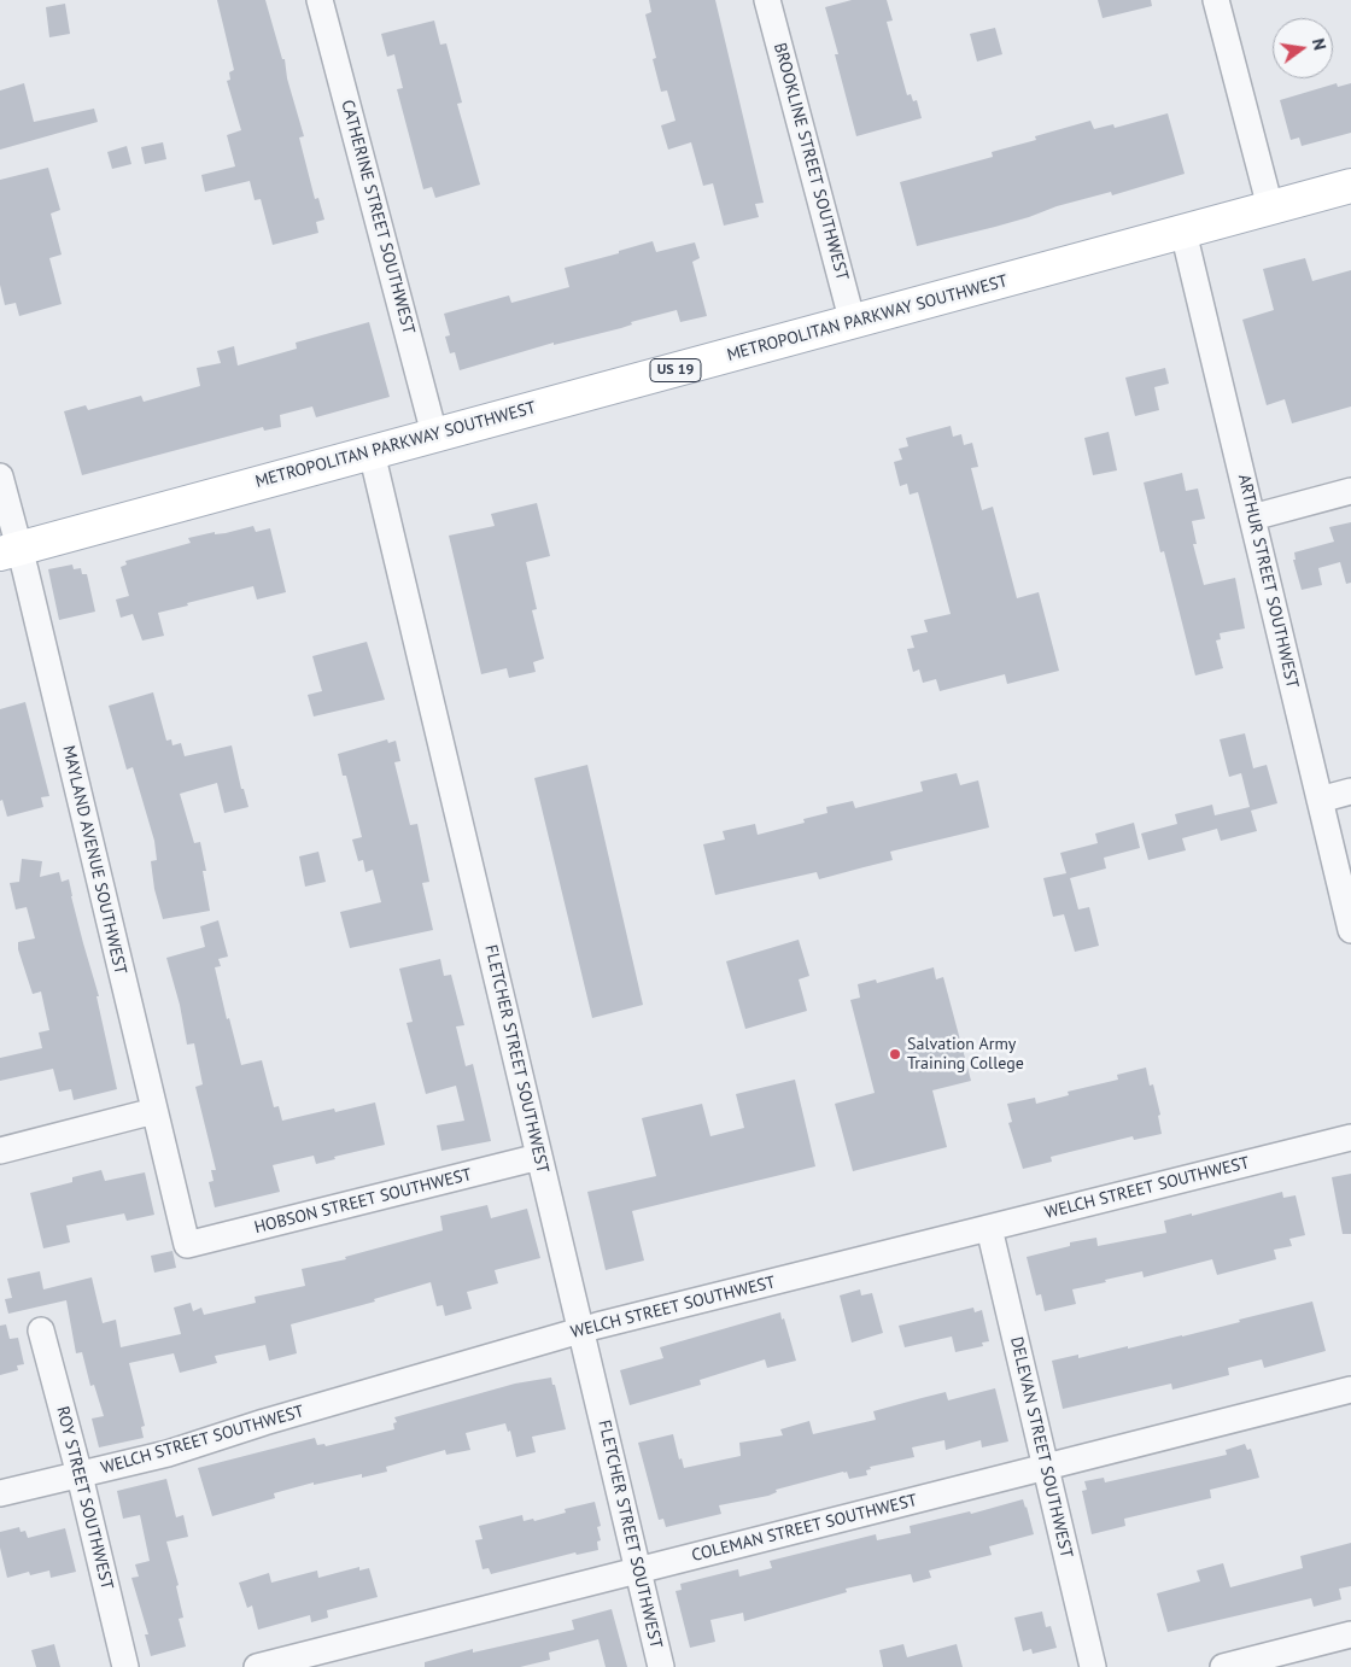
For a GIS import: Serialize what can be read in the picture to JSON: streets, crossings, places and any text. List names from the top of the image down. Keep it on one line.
{"streets":{"main road":["METROPOLITAN PARKWAY SOUTHWEST","US 19"],"street":["BROOKLINE STREET SOUTHWEST","CATHERINE STREET SOUTHWEST","ARTHUR STREET SOUTHWEST","MAYLAND AVENUE SOUTHWEST","FLETCHER STREET SOUTHWEST","WELCH STREET SOUTHWEST","HOBSON STREET SOUTHWEST","DELEVAN STREET SOUTHWEST","ROY STREET SOUTHWEST","COLEMAN STREET SOUTHWEST"]},"crossings":[["BROOKLINE STREET SOUTHWEST","METROPOLITAN PARKWAY SOUTHWEST"],["CATHERINE STREET SOUTHWEST","METROPOLITAN PARKWAY SOUTHWEST"],["METROPOLITAN PARKWAY SOUTHWEST","ARTHUR STREET SOUTHWEST"],["METROPOLITAN PARKWAY SOUTHWEST","MAYLAND AVENUE SOUTHWEST"],["METROPOLITAN PARKWAY SOUTHWEST","FLETCHER STREET SOUTHWEST"],["MAYLAND AVENUE SOUTHWEST","HOBSON STREET SOUTHWEST"],["FLETCHER STREET SOUTHWEST","WELCH STREET SOUTHWEST"],["FLETCHER STREET SOUTHWEST","HOBSON STREET SOUTHWEST"],["FLETCHER STREET SOUTHWEST","COLEMAN STREET SOUTHWEST"],["WELCH STREET SOUTHWEST","DELEVAN STREET SOUTHWEST"],["WELCH STREET SOUTHWEST","ROY STREET SOUTHWEST"],["DELEVAN STREET SOUTHWEST","COLEMAN STREET SOUTHWEST"]],"places":["Salvation Army Training College"],"north":"right"}
